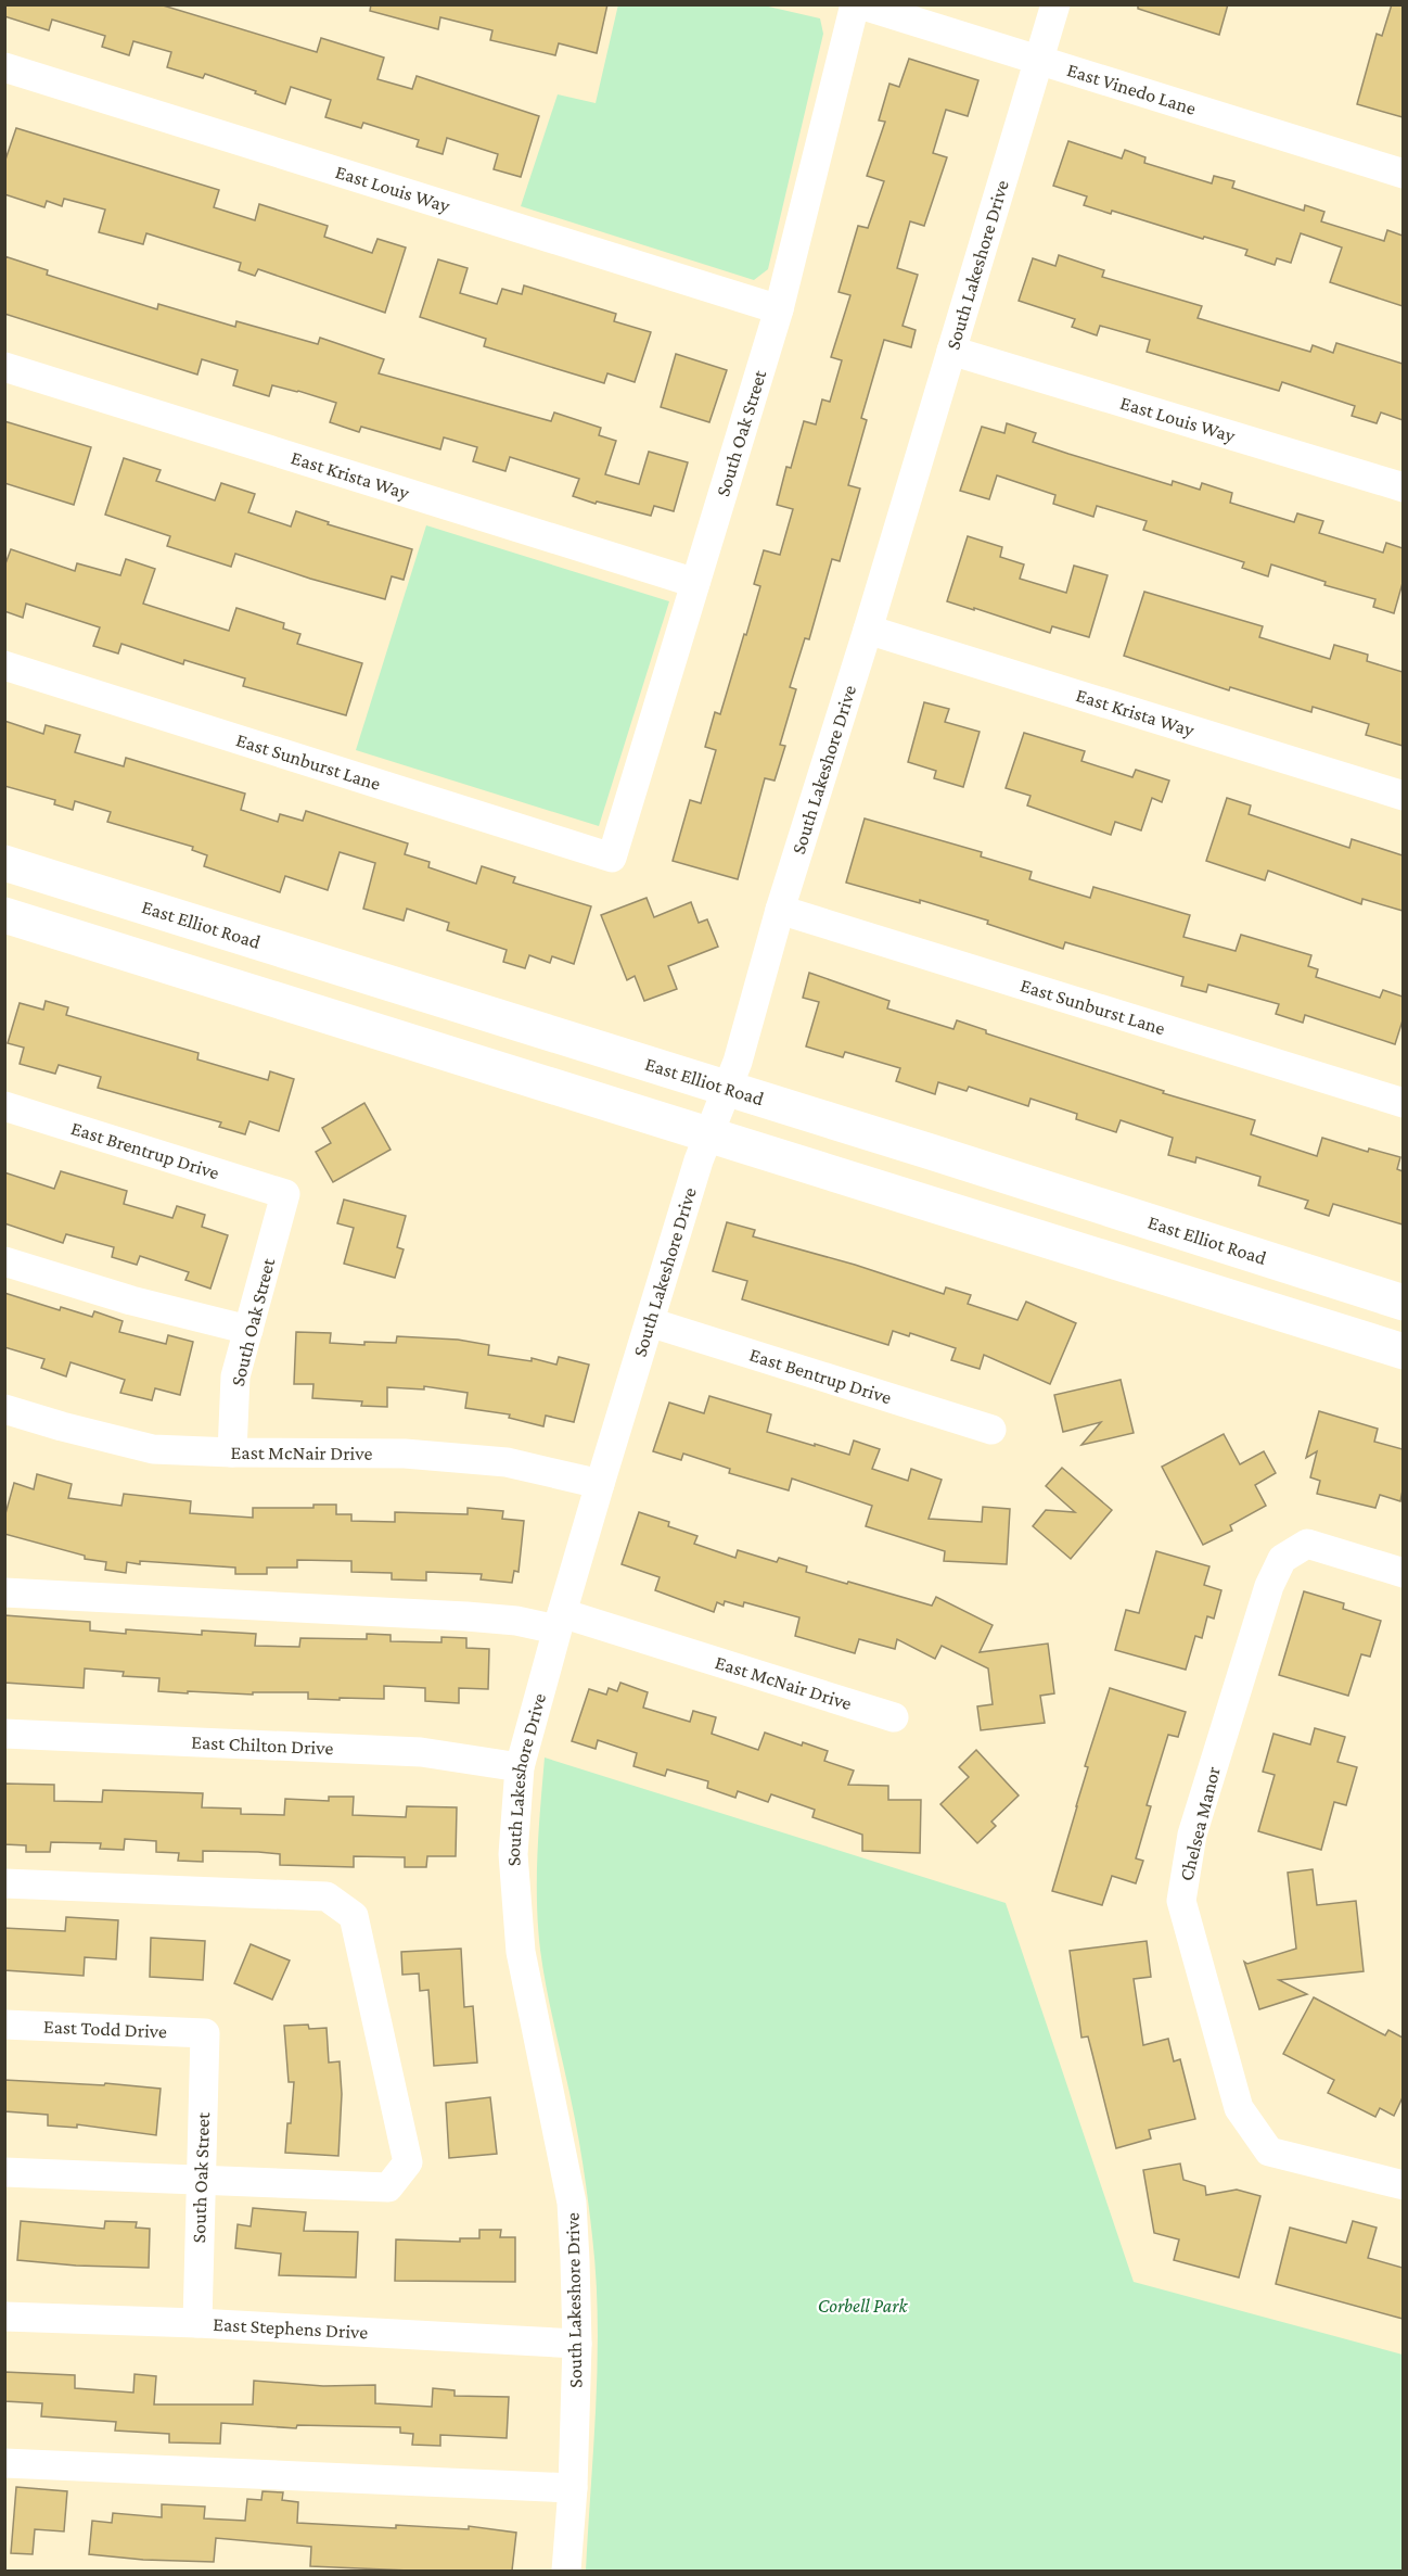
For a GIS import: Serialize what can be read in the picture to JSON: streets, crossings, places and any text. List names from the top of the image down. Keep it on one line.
{"streets":{"main road":["East Elliot Road"],"street":["East Vinedo Lane","East Louis Way","South Lakeshore Drive","South Oak Street","East Krista Way","East Sunburst Lane","East Brentrup Drive","East Bentrup Drive","East McNair Drive","East Chilton Drive","Chelsea Manor","East Todd Drive","East Stephens Drive"]},"crossings":[["East Vinedo Lane","South Lakeshore Drive"],["East Louis Way","South Lakeshore Drive"],["East Louis Way","South Oak Street"],["South Lakeshore Drive","East Krista Way"],["South Lakeshore Drive","East Sunburst Lane"],["South Lakeshore Drive","East Elliot Road"],["South Lakeshore Drive","East Bentrup Drive"],["South Lakeshore Drive","East McNair Drive"],["South Lakeshore Drive","East Chilton Drive"],["South Lakeshore Drive","East Stephens Drive"],["South Oak Street","East Krista Way"],["South Oak Street","East Sunburst Lane"],["South Oak Street","East Brentrup Drive"],["South Oak Street","East McNair Drive"],["South Oak Street","East Todd Drive"],["South Oak Street","East Stephens Drive"]],"parks":["Corbell Park"]}
